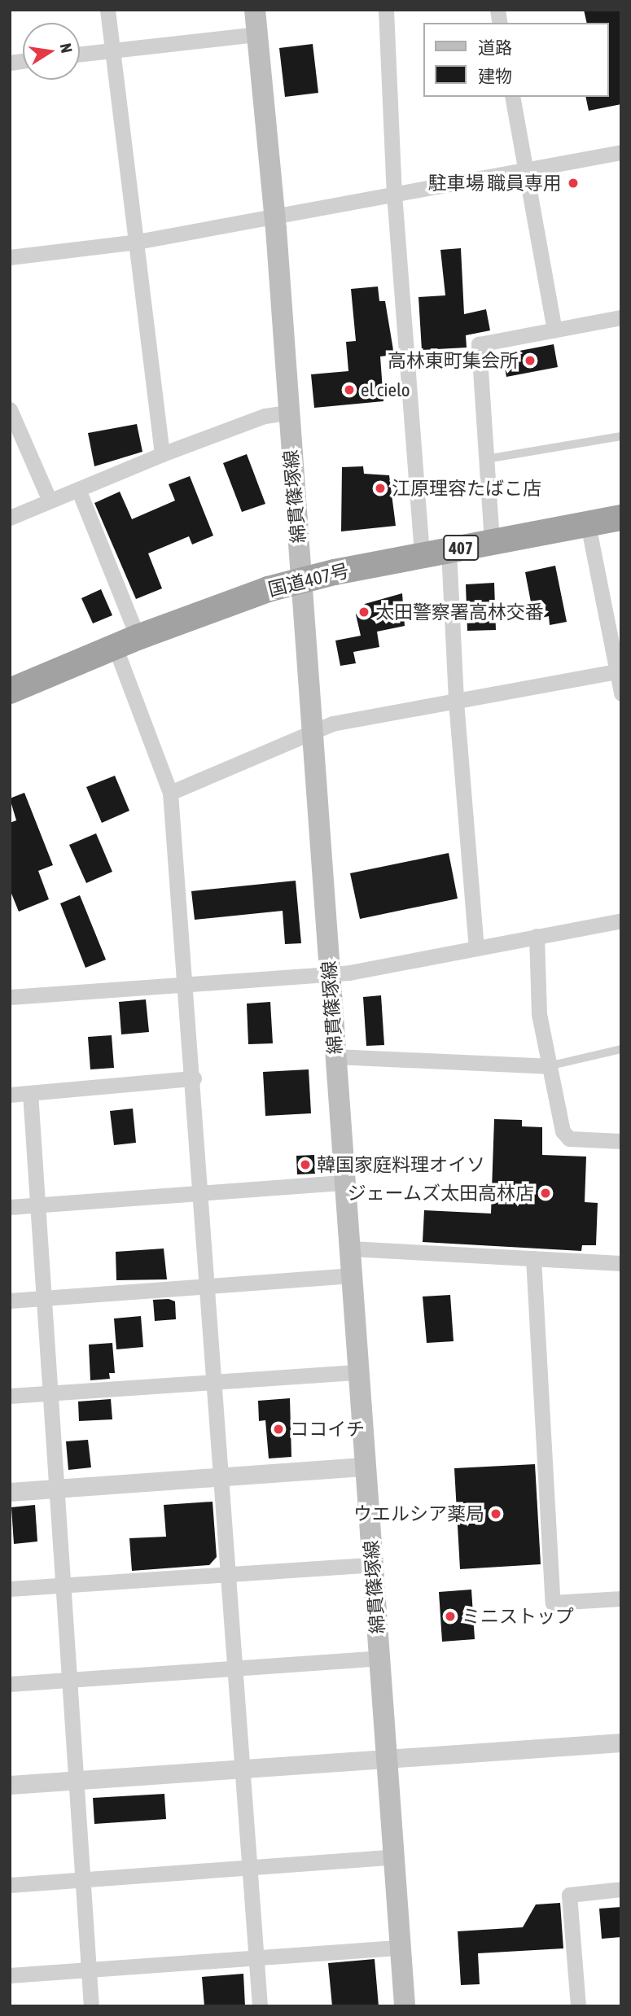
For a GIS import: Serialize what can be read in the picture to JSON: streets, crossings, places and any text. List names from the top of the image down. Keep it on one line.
{"streets":{"highway":["407","国道407号"],"main road":["綿貫篠塚線"]},"crossings":[["綿貫篠塚線","国道407号"]],"places":["駐車場 職員専用","高林東町集会所","el cielo","江原理容たばこ店","太田警察署高林交番","韓国家庭料理オイソ","ジェームズ太田高林店","ココイチ","ウエルシア薬局","ミニストップ"],"legend":["道路","建物"],"north":"right"}
